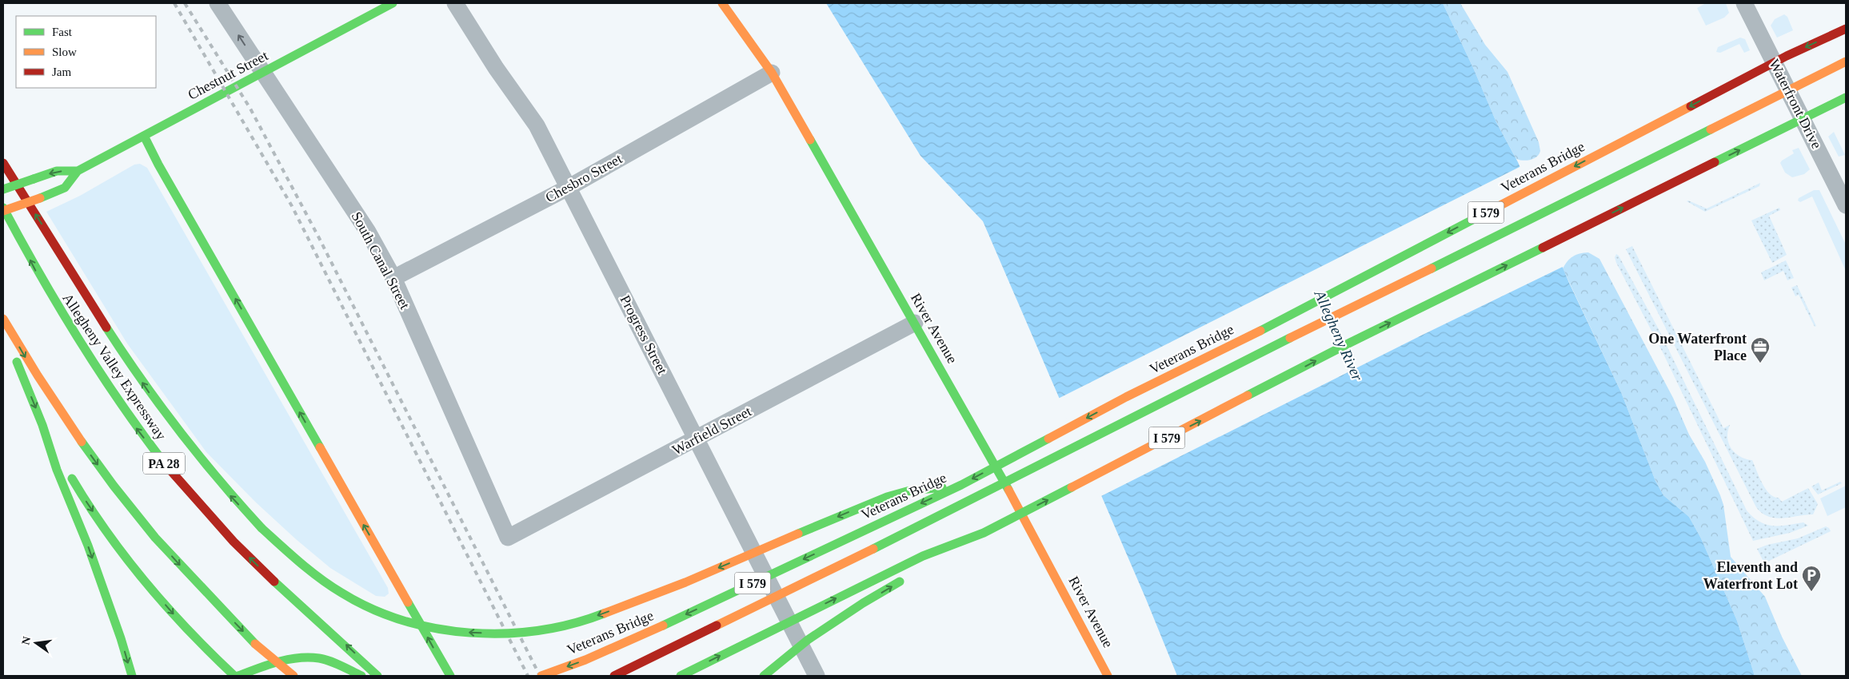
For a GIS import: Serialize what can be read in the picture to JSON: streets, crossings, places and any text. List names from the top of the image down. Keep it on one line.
{"streets":{"main road":["Chestnut Street","Veterans Bridge","I 579","River Avenue","Allegheny Valley Expressway","PA 28"],"street":["Waterfront Drive","Chesbro Street","South Canal Street","Progress Street","Warfield Street"]},"crossings":[["Chestnut Street","South Canal Street"],["Chestnut Street","Allegheny Valley Expressway"],["Chesbro Street","South Canal Street"],["Chesbro Street","River Avenue"],["Chesbro Street","Progress Street"],["South Canal Street","Warfield Street"],["River Avenue","Warfield Street"],["Progress Street","Warfield Street"]],"water":["Allegheny River"],"places":{"office":["One Waterfront Place"],"parking":["Eleventh and Waterfront Lot"]},"legend":["Fast","Slow","Jam"],"north":"left"}
